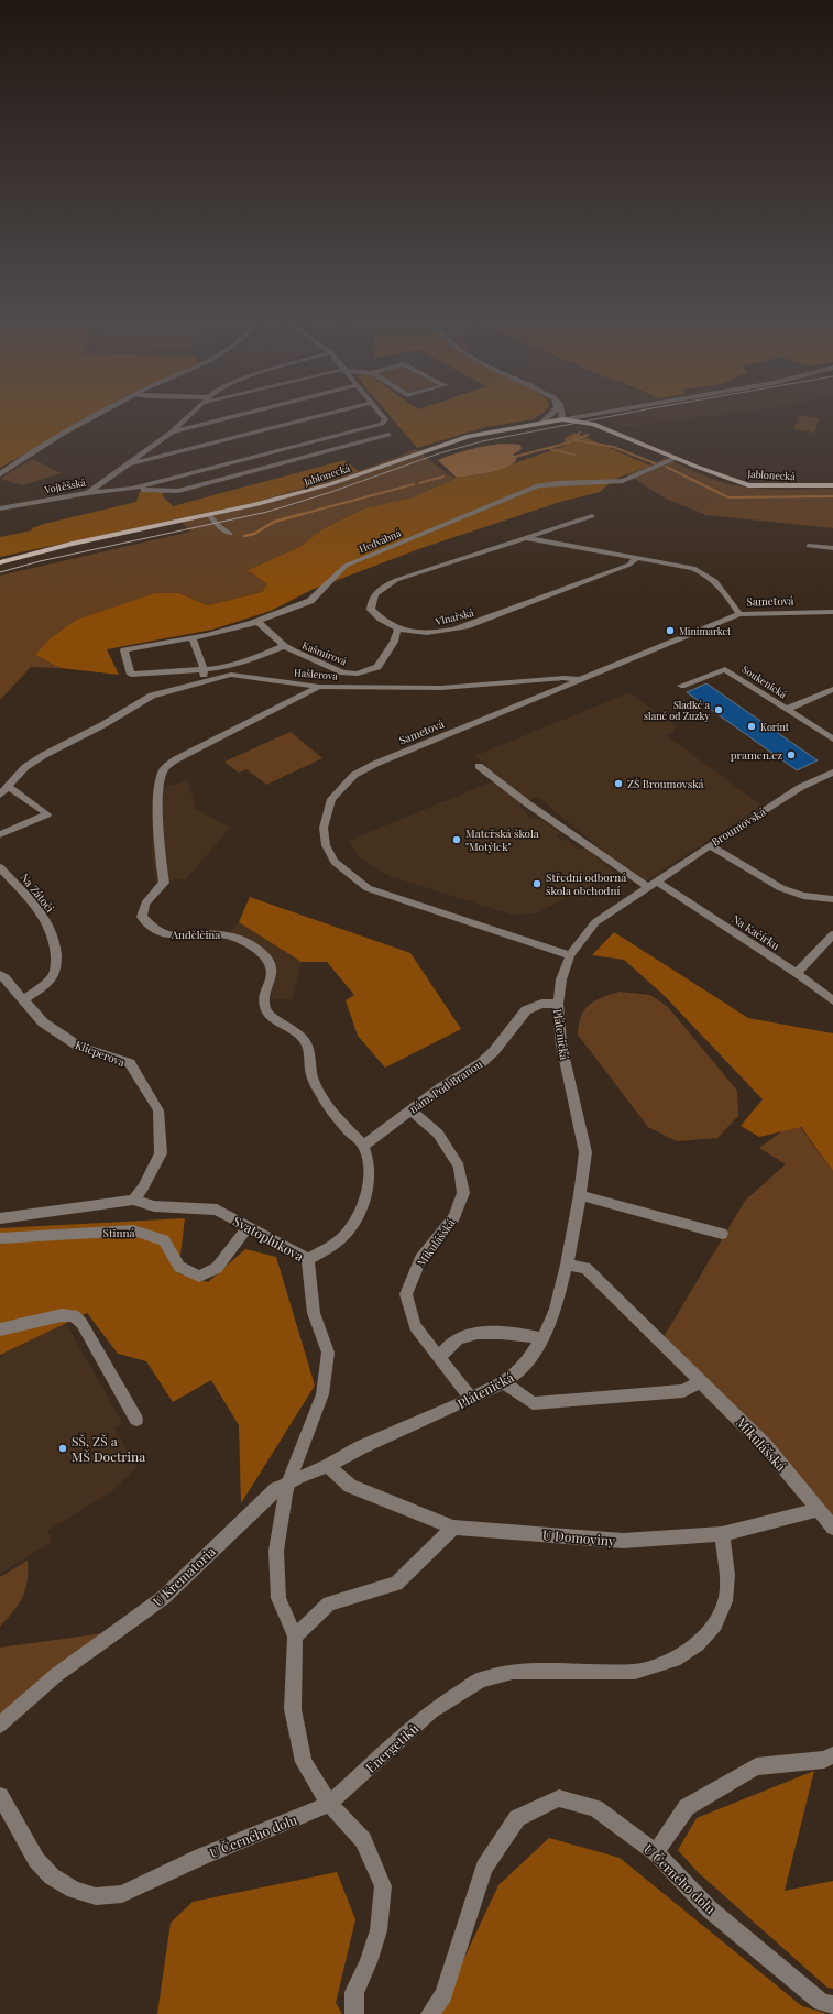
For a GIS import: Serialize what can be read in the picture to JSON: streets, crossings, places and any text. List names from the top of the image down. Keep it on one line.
{"streets":{"main road":["Jablonecká"],"street":["Vojtěšská","Hedvábná","Sametová","Vlnařská","Kašmírová","Hašlerova","Soukenická","Broumovská","Na Zátoči","Na Kačírku","Andělčina","Plátenická","Klicperova","nám. Pod Branou","Stinná","Svatoplukova","Mikulášská","U Domoviny","U Krematoria","Energetiků","U Černého dolu"]},"crossings":[["Jablonecká","Hedvábná"],["Hedvábná","Kašmírová"],["Sametová","Vlnařská"],["Sametová","Hašlerova"],["Sametová","Broumovská"],["Vlnařská","Kašmírová"],["Hašlerova","Andělčina"],["Broumovská","Na Kačírku"],["Broumovská","Plátenická"],["Broumovská","nám. Pod Branou"],["Na Zátoči","Klicperova"],["Andělčina","nám. Pod Branou"],["Andělčina","Svatoplukova"],["Plátenická","nám. Pod Branou"],["Plátenická","Mikulášská"],["Plátenická","U Domoviny"],["Plátenická","U Krematoria"],["Klicperova","Svatoplukova"],["nám. Pod Branou","Mikulášská"],["Stinná","Svatoplukova"],["Mikulášská","U Domoviny"],["U Domoviny","U Krematoria"],["U Domoviny","Energetiků"],["Energetiků","U Černého dolu"]],"places":["Minimarket","Sladké a slané od Zuzky","Korint","pramen.cz","ZŠ Broumovská","Mateřská škola \"Motýlek\"","Střední odborná škola obchodní","SŠ, ZŠ a MŠ Doctrina"]}
